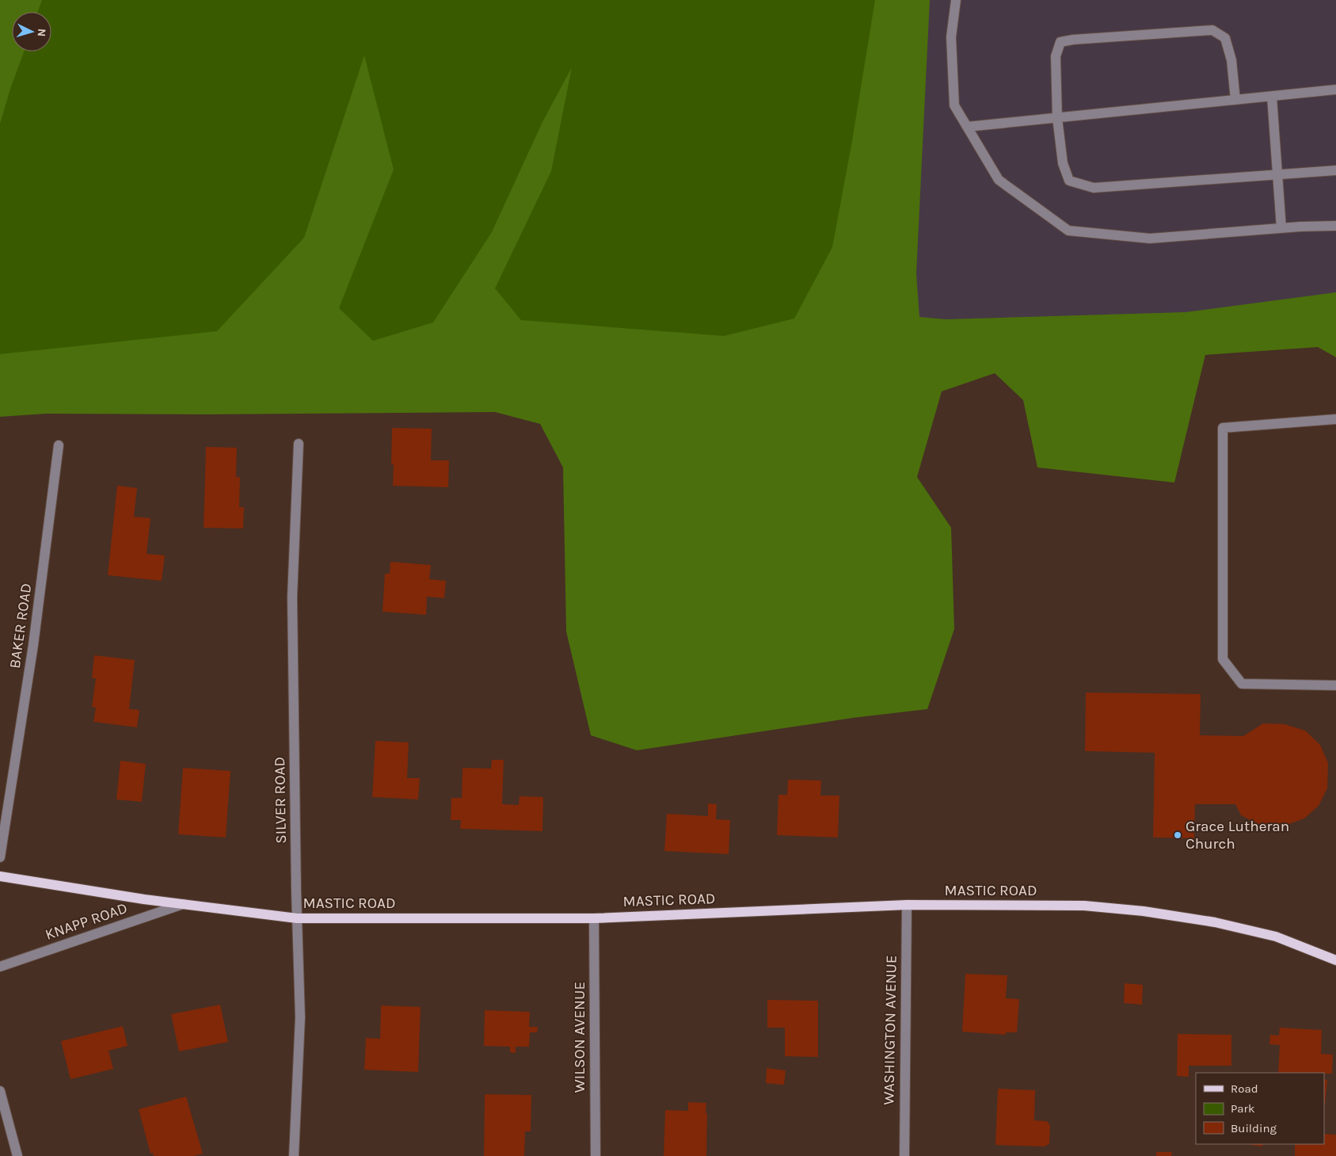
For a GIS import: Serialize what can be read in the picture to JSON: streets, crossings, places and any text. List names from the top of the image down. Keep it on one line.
{"streets":{"main road":["MASTIC ROAD"],"street":["BAKER ROAD","SILVER ROAD","KNAPP ROAD","WASHINGTON AVENUE","WILSON AVENUE"]},"crossings":[["SILVER ROAD","MASTIC ROAD"],["MASTIC ROAD","KNAPP ROAD"],["MASTIC ROAD","WASHINGTON AVENUE"],["MASTIC ROAD","WILSON AVENUE"]],"places":["Grace Lutheran Church"],"legend":["Road","Park","Building"],"north":"right"}
